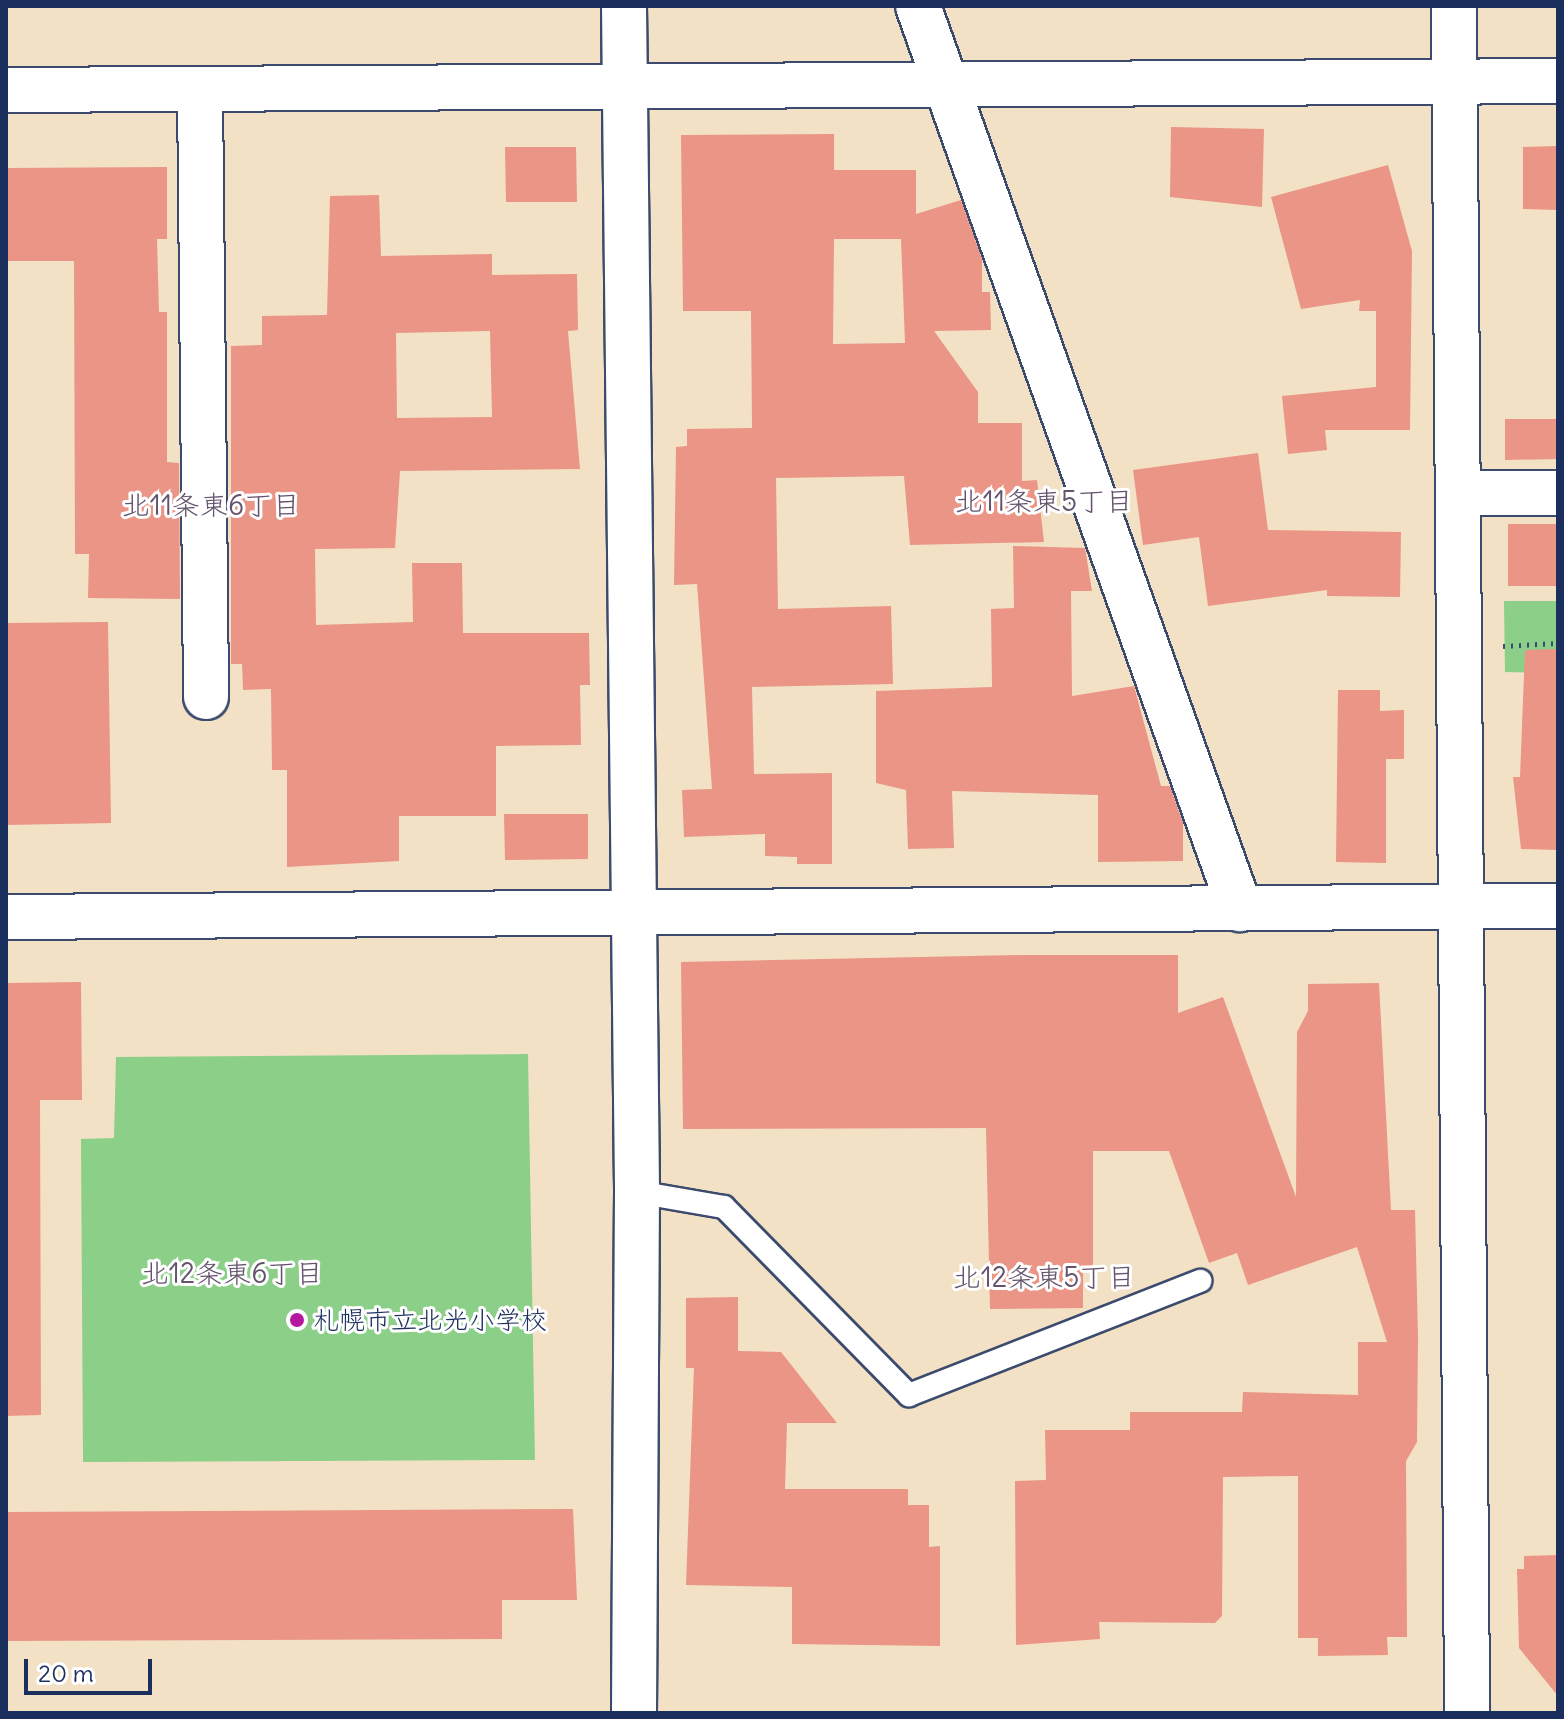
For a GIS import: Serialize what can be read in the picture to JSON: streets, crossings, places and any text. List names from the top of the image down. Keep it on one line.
{"districts":["北11条東5丁目","北11条東6丁目","北12条東6丁目","北12条東5丁目"],"places":["札幌市立北光小学校"],"scale_bar":"20 m"}
